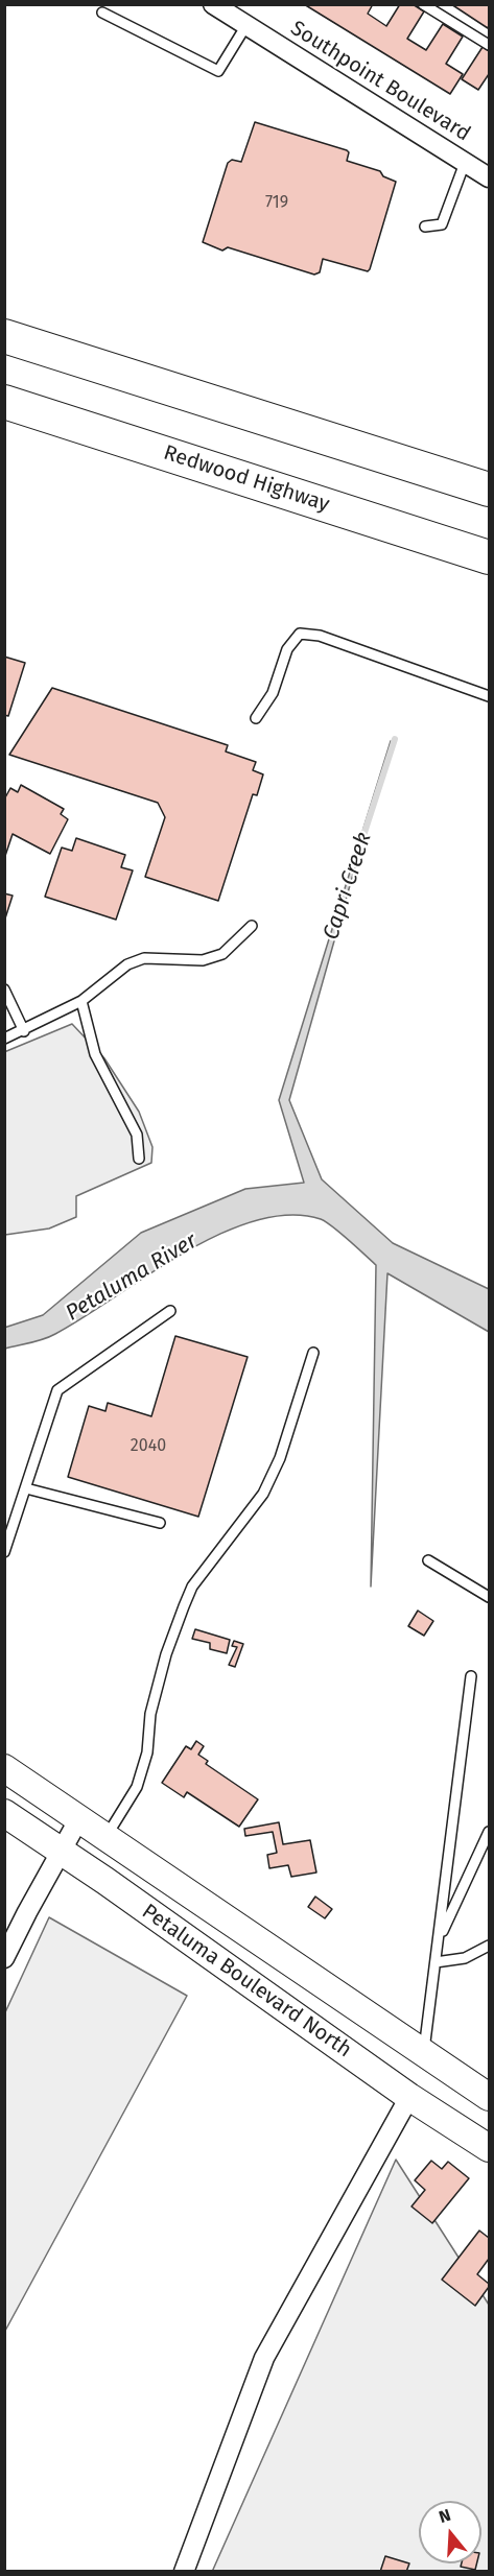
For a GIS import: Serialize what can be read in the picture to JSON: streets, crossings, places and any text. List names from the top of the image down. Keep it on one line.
{"streets":{"highway":["Redwood Highway"],"main road":["Petaluma Boulevard North"],"street":["Southpoint Boulevard"]},"water":["Capri Creek","Petaluma River"],"house_numbers":["719","2040"],"north":"top"}
